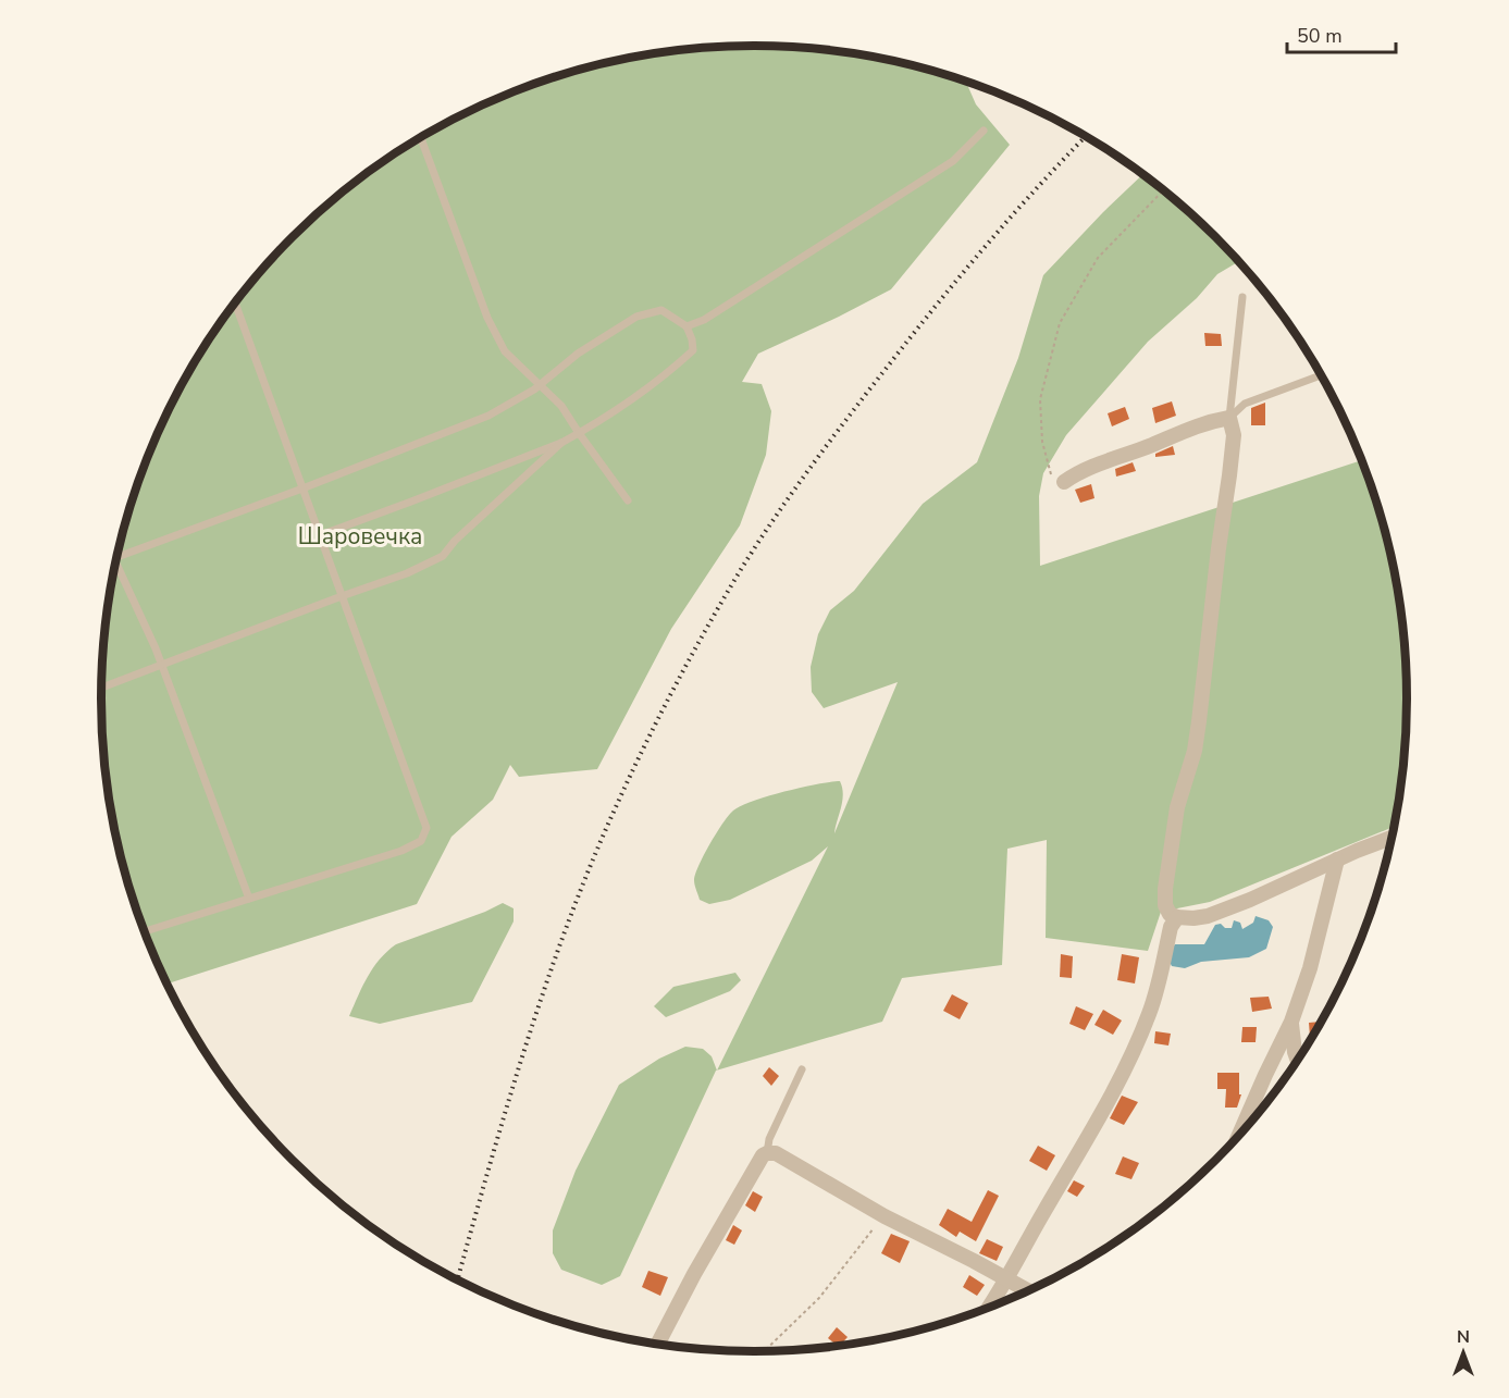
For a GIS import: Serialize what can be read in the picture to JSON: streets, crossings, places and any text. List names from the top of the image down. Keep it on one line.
{"parks":["Шаровечка"],"scale_bar":"50 m","north":"top"}
